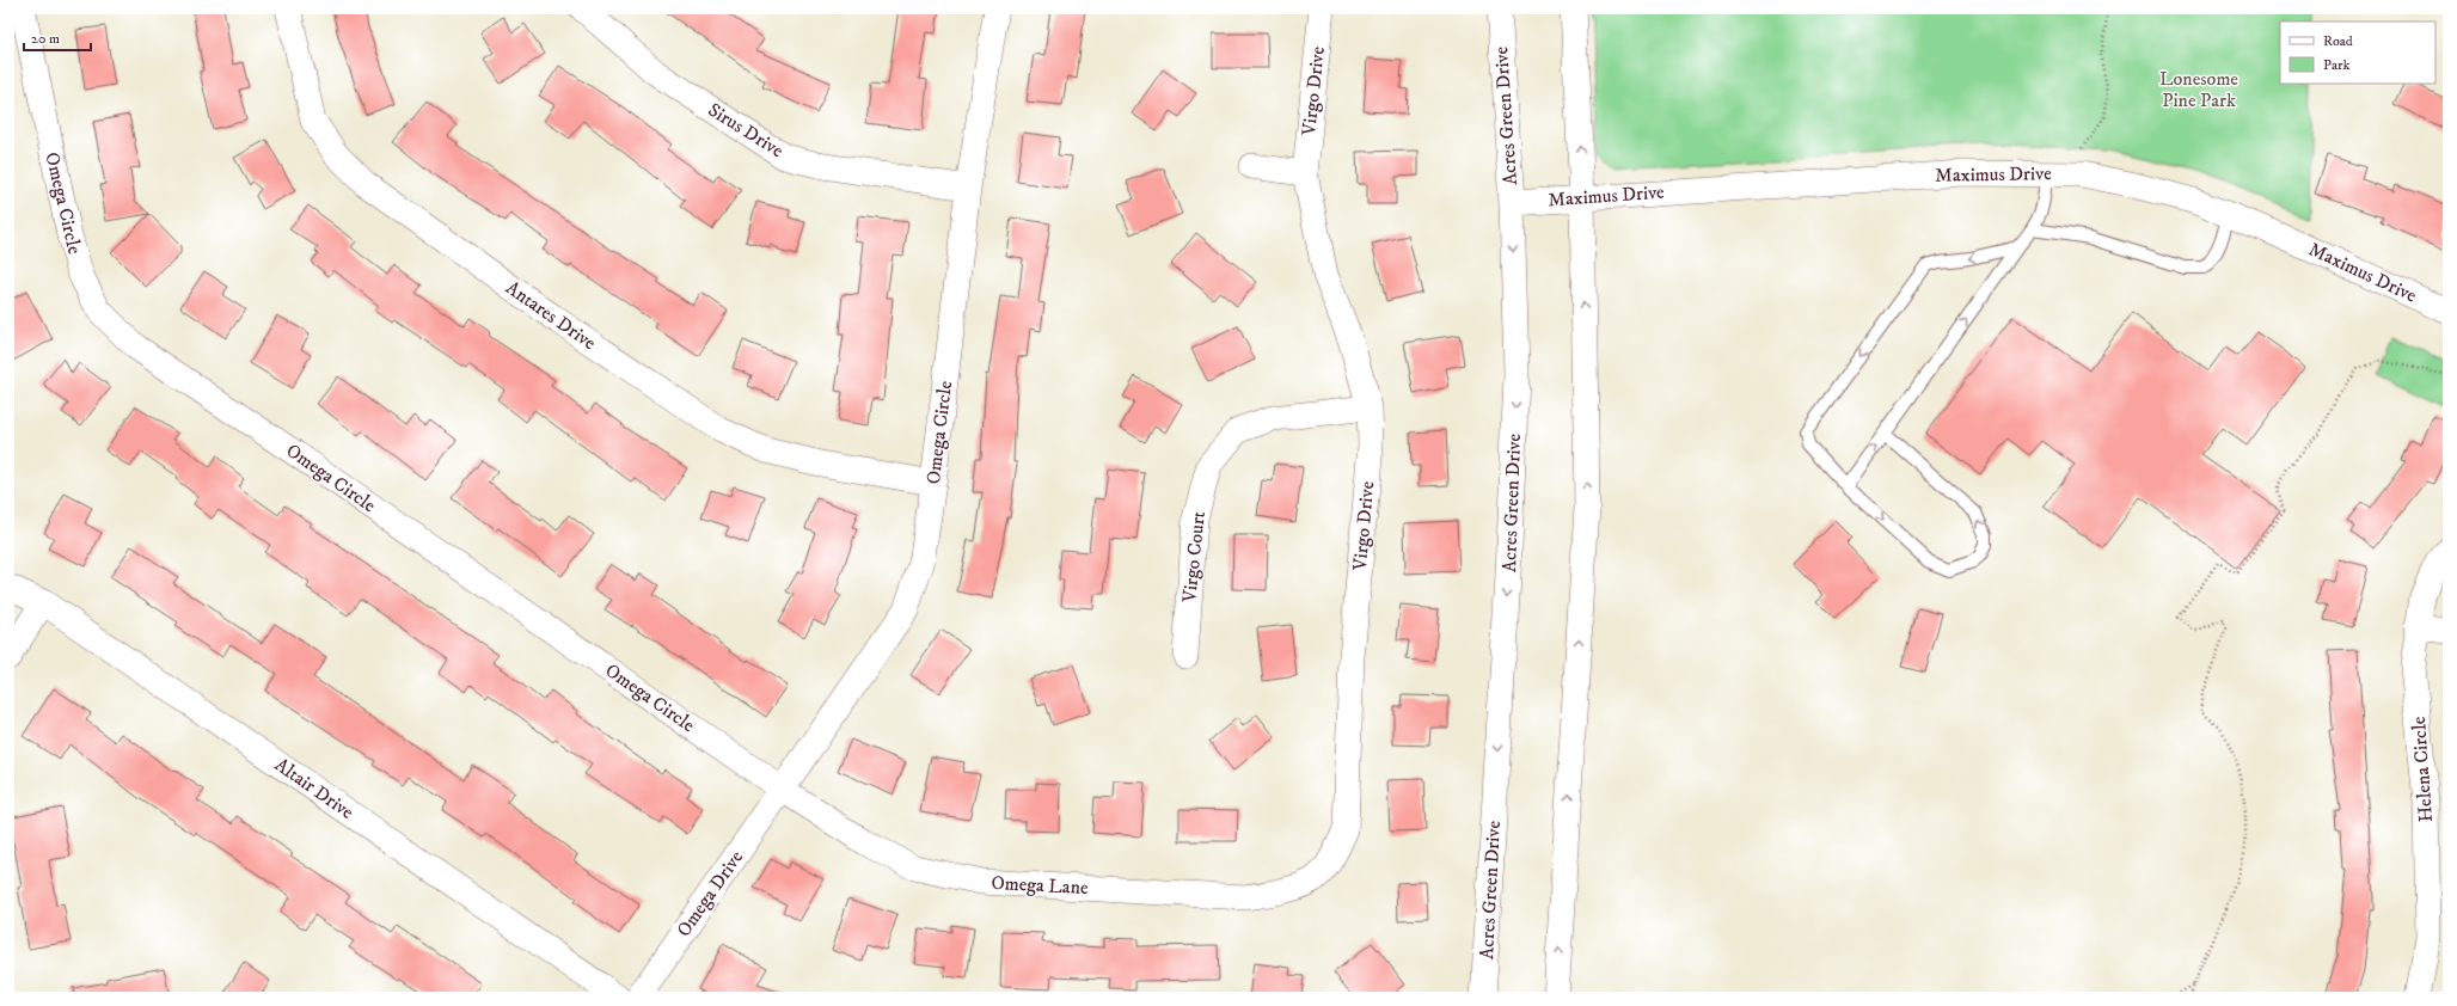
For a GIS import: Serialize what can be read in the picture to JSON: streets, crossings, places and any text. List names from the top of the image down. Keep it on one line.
{"streets":{"street":["Virgo Drive","Acres Green Drive","Sirus Drive","Maximus Drive","Omega Circle","Antares Drive","Virgo Court","Helena Circle","Altair Drive","Omega Lane","Omega Drive"]},"crossings":[["Virgo Drive","Virgo Court"],["Virgo Drive","Omega Lane"],["Acres Green Drive","Maximus Drive"],["Sirus Drive","Omega Circle"],["Omega Circle","Antares Drive"],["Omega Circle","Omega Lane"],["Omega Circle","Omega Drive"],["Omega Lane","Omega Drive"]],"parks":["Lonesome Pine Park"],"legend":["Road","Park"],"scale_bar":"20 m"}
